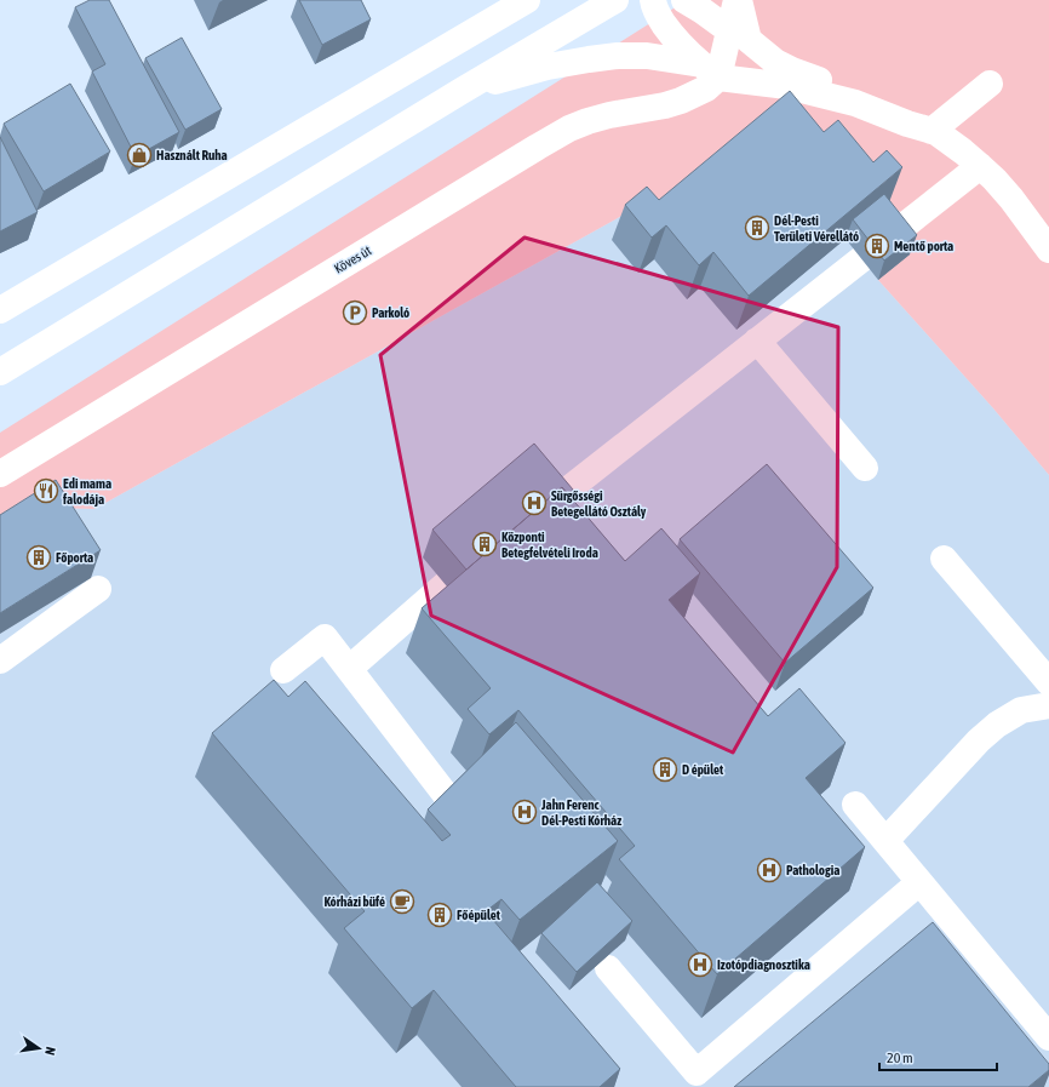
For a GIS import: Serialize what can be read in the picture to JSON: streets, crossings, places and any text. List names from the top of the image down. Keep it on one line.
{"streets":{"street":["Köves út"]},"places":{"shop":["Használt Ruha"],"building":["Dél-Pesti Területi Vérellátó","Mentő porta","Központi Betegfelvételi Iroda","Főporta","D épület","Főépület"],"parking":["Parkoló"],"restaurant":["Edi mama falodája"],"hospital":["Sürgősségi Betegellátó Osztály","Jahn Ferenc Dél-Pesti Kórház","Pathologia","Izotópdiagnosztika"],"cafe":["Kórházi büfé"]},"scale_bar":"20 m","north":"right"}
